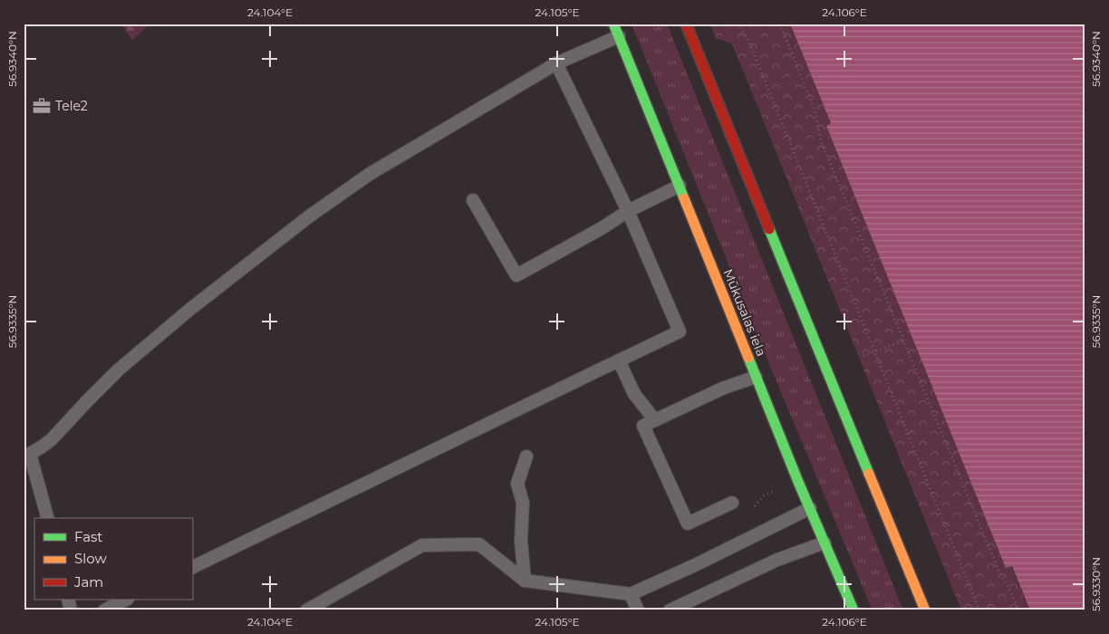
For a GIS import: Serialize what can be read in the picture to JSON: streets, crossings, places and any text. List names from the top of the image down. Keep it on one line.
{"streets":{"main road":["Mūkusalas iela"]},"places":{"office":["Tele2"]},"legend":["Fast","Slow","Jam"],"coordinates":["24.104°E","24.105°E","24.106°E","56.9340°N","56.9335°N","56.9330°N"]}
